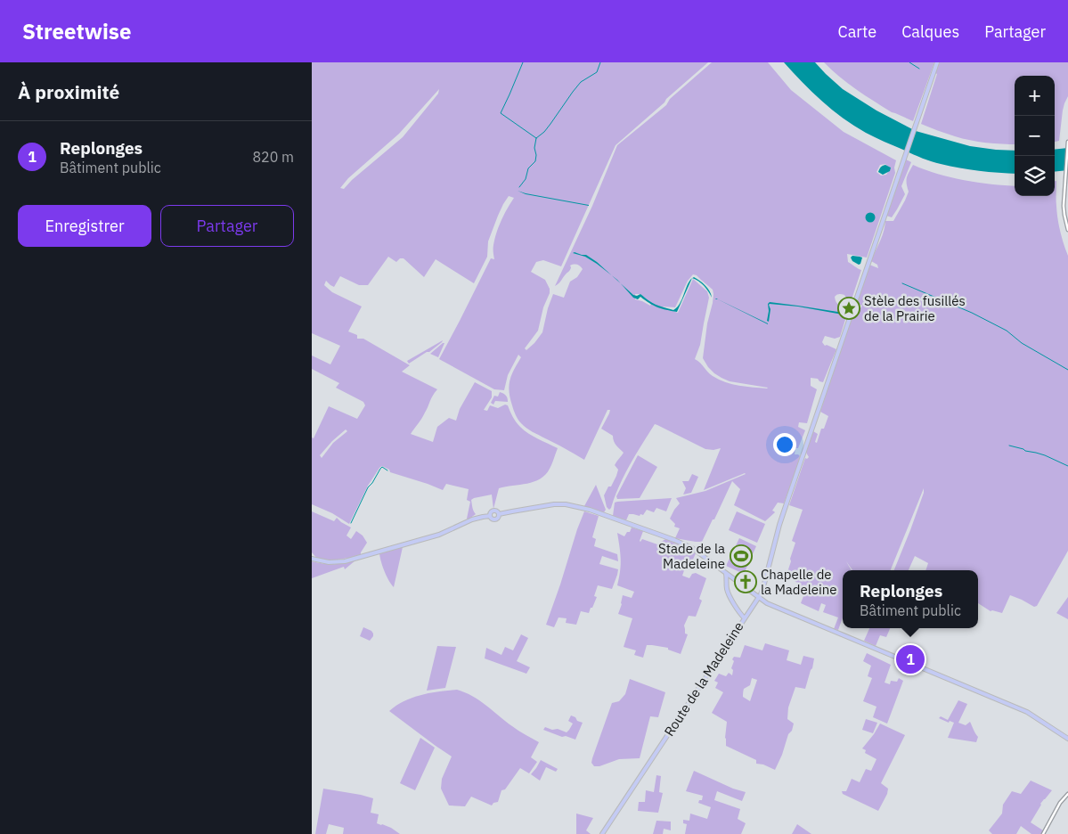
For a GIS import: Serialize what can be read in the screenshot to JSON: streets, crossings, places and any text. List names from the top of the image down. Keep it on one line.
{"streets":{"main road":["Route de la Madeleine"]},"places":{"place":["Stèle des fusillés de la Prairie"],"sports":["Stade de la Madeleine"],"church":["Chapelle de la Madeleine"]},"page":{"header":"Streetwise","nav":["Carte","Calques","Partager"],"heading":"À proximité","map_buttons":["+","−"],"list":[{"mark":"1","name":"Replonges","note":"Bâtiment public","value":"820 m"}],"buttons":["Enregistrer","Partager"],"popup":["Replonges","Bâtiment public"],"pins":"1"}}
